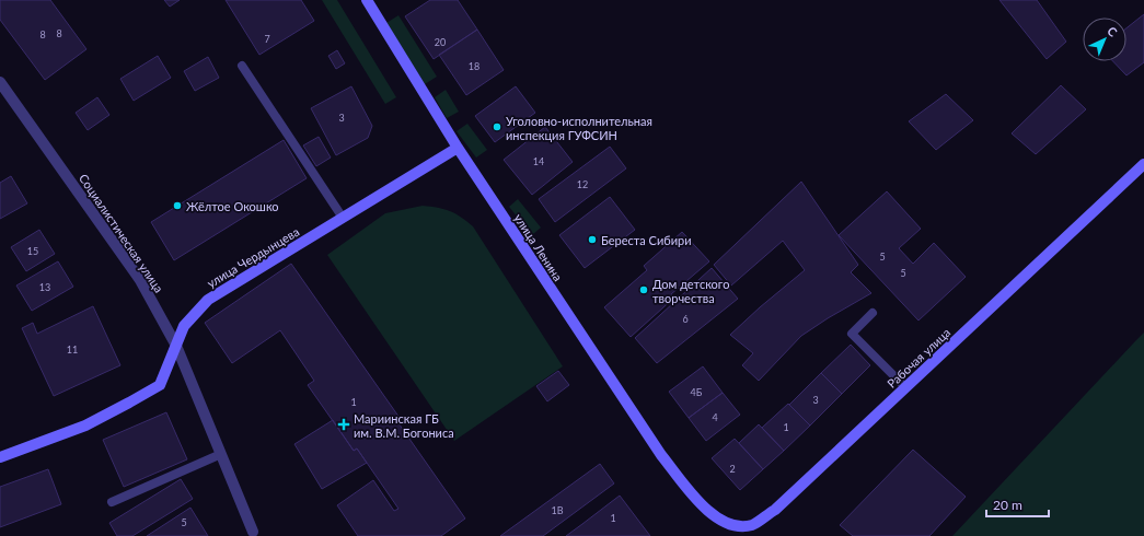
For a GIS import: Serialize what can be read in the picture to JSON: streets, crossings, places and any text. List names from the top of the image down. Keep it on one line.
{"streets":{"main road":["улица Ленина","улица Чердынцева","Рабочая улица"],"street":["Социалистическая улица"]},"crossings":[["Социалистическая улица","улица Чердынцева"],["улица Ленина","улица Чердынцева"],["улица Ленина","Рабочая улица"]],"places":{"other":["Уголовно-исполнительная инспекция ГУФСИН","Жёлтое Окошко","Береста Сибири","Дом детского творчества"],"health":["Мариинская ГБ им. В.М. Богониса"]},"house_numbers":["8","8","7","20","18","3","14","12","15","5","5","13","6","11","4Б","3","1","4","1","2","1В","1","5"],"scale_bar":"20 m","north":"top right"}
